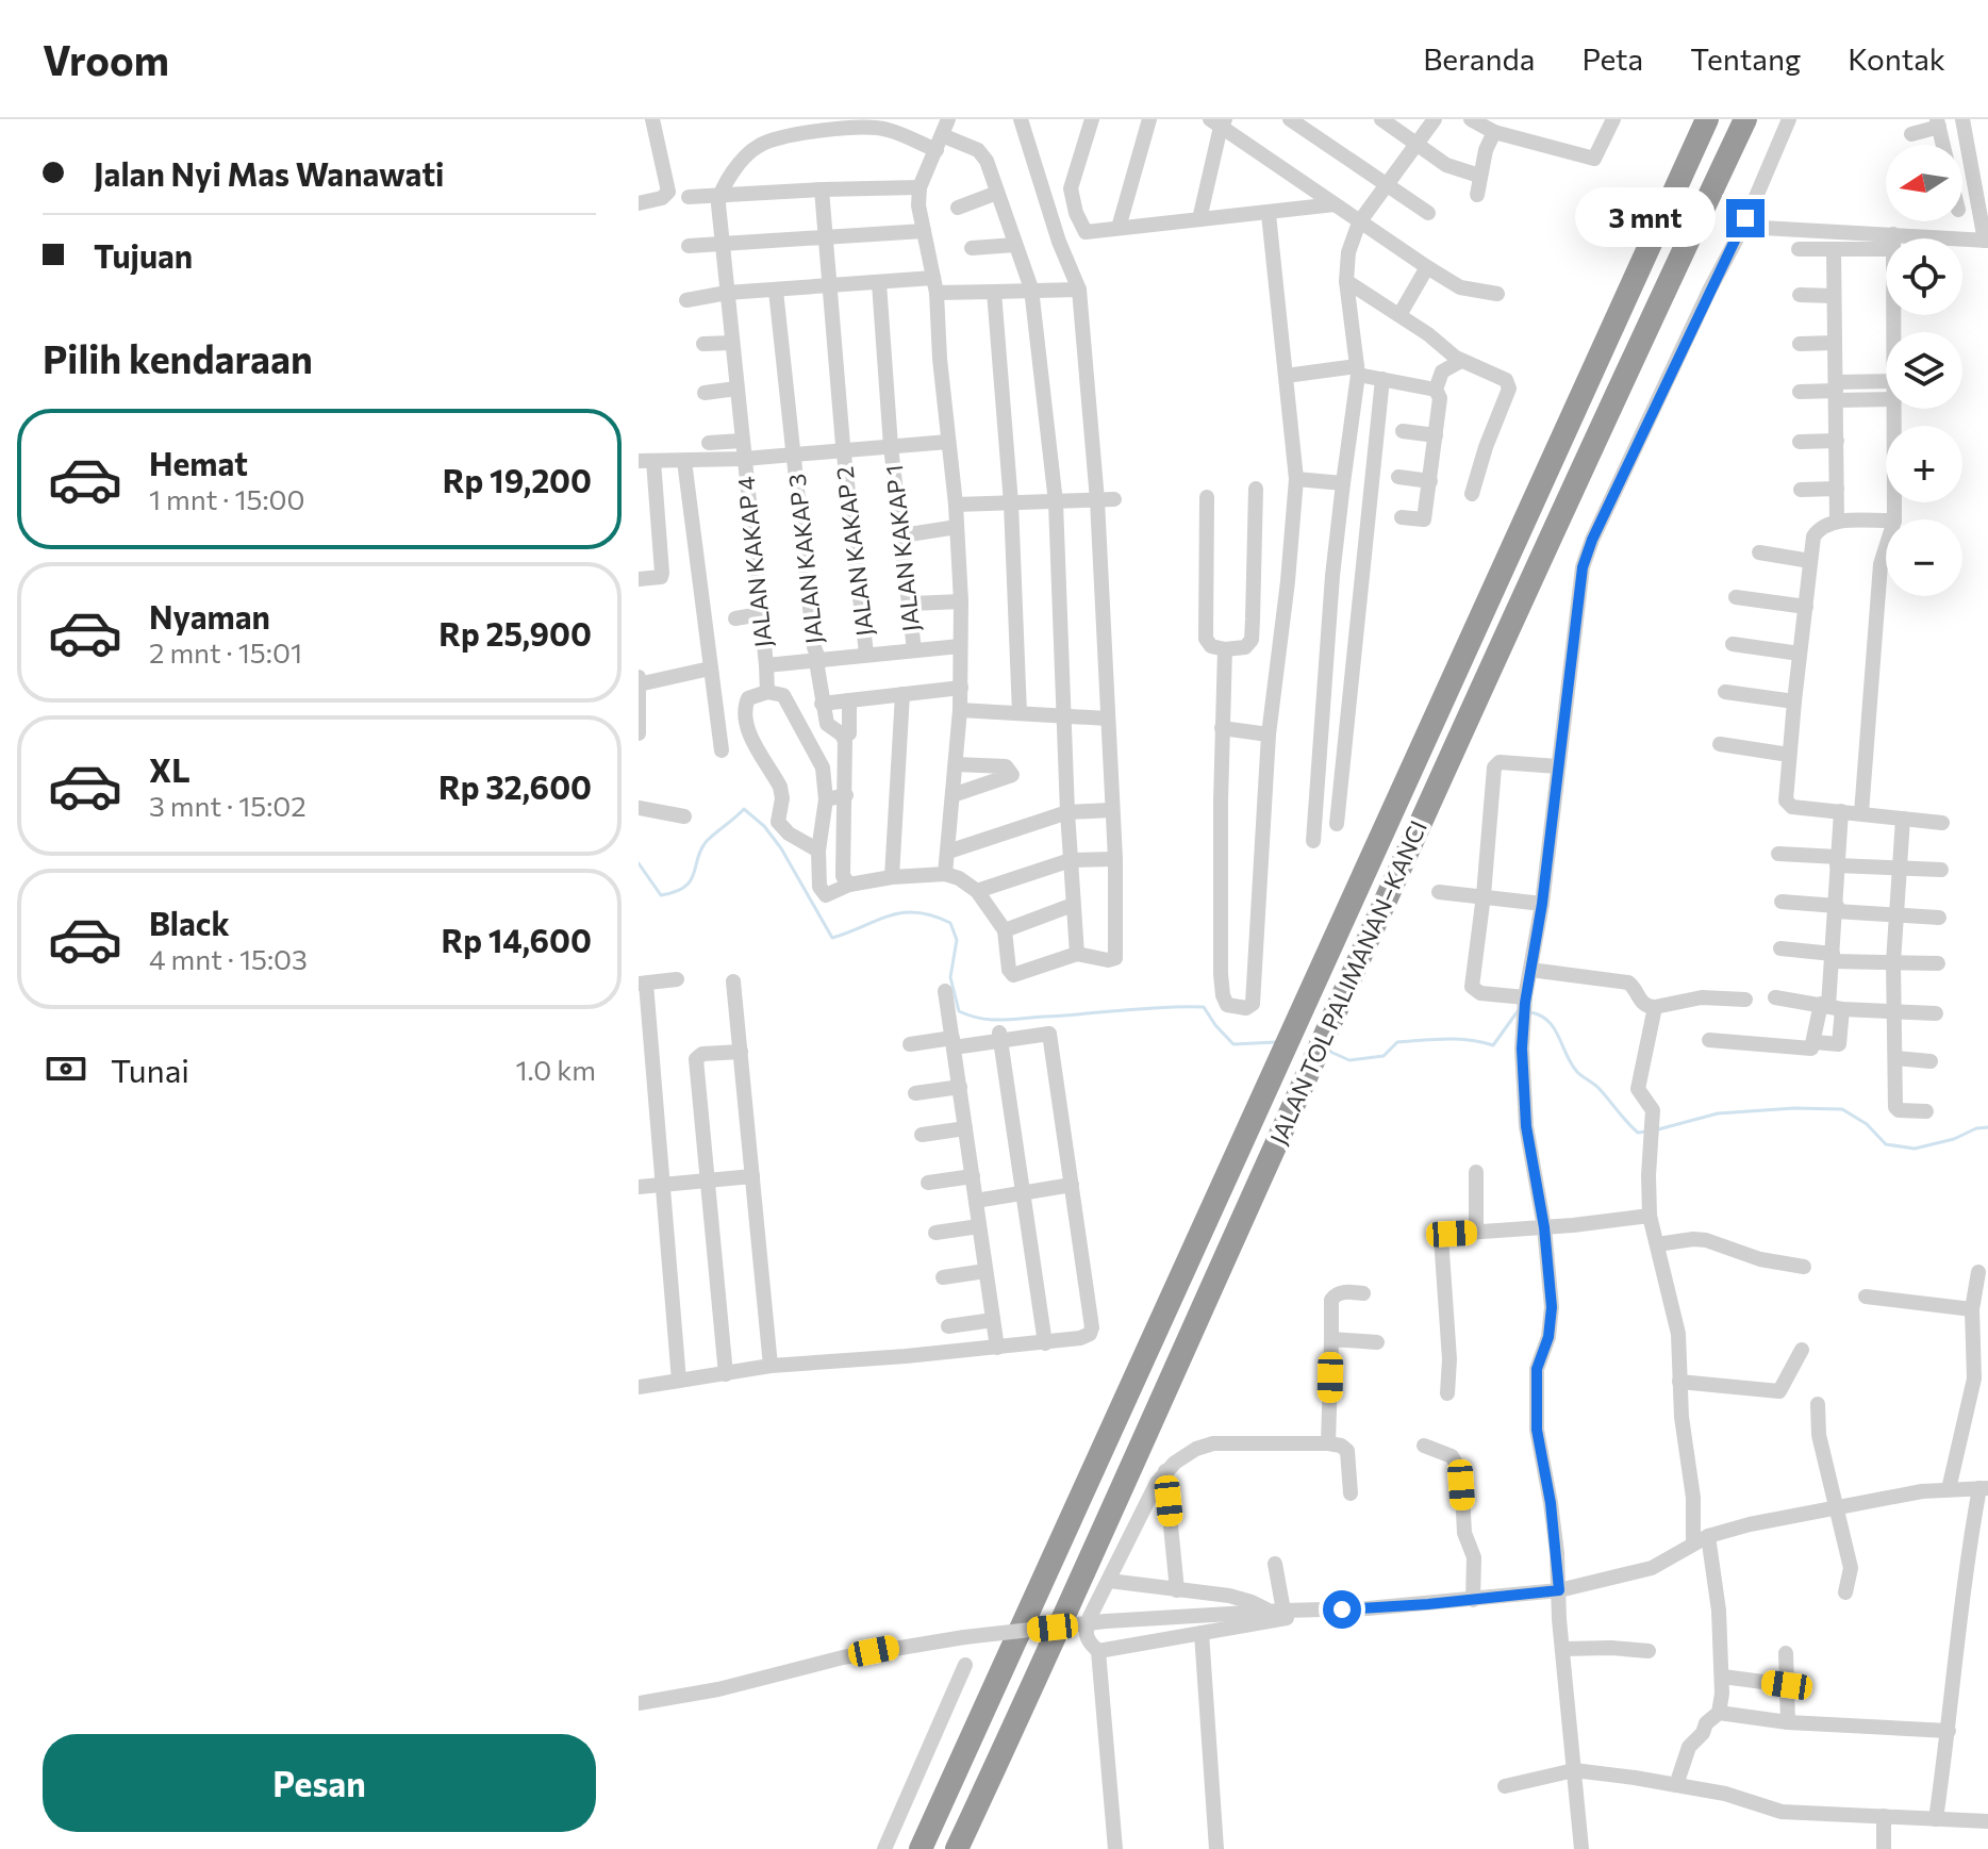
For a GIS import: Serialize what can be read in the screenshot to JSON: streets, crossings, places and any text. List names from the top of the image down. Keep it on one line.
{"streets":{"highway":["JALAN TOL PALIMANAN–KANCI"],"street":["JALAN KAKAP 1","JALAN KAKAP 2","JALAN KAKAP 3","JALAN KAKAP 4"]},"north":"left","page":{"header":"Vroom","nav":["Beranda","Peta","Tentang","Kontak"],"banner":["Jalan Nyi Mas Wanawati","Tujuan"],"map_buttons":["+","−"],"bubble":"3 mnt","heading":"Pilih kendaraan","list":[{"name":"Hemat","note":"1 mnt · 15:00","value":"Rp 19,200"},{"name":"Nyaman","note":"2 mnt · 15:01","value":"Rp 25,900"},{"name":"XL","note":"3 mnt · 15:02","value":"Rp 32,600"},{"name":"Black","note":"4 mnt · 15:03","value":"Rp 14,600"}],"pay":["Tunai","1.0 km"],"buttons":"Pesan"}}
